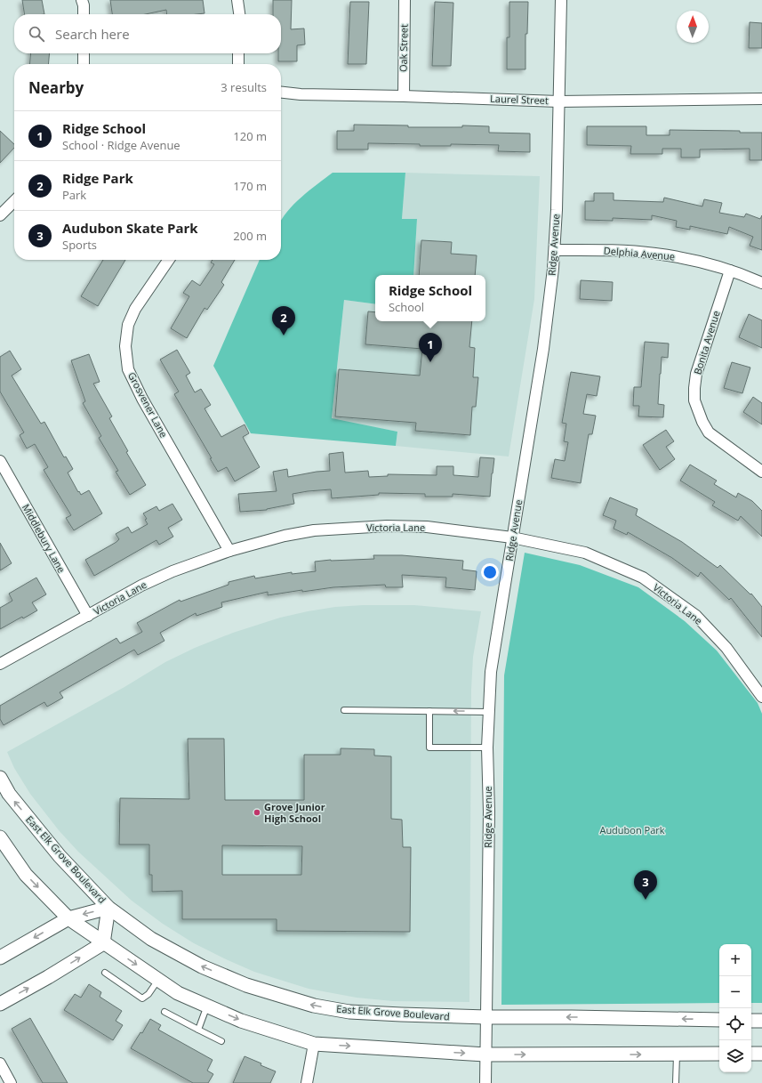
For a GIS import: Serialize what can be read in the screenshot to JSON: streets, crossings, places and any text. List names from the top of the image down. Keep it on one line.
{"streets":{"street":["Oak Street","Laurel Street","Ridge Avenue","Delphia Avenue","Bonita Avenue","Grosvener Lane","Victoria Lane","Middlebury Lane","East Elk Grove Boulevard"]},"crossings":[["Oak Street","Laurel Street"],["Laurel Street","Ridge Avenue"],["Ridge Avenue","Delphia Avenue"],["Ridge Avenue","Victoria Lane"],["Ridge Avenue","East Elk Grove Boulevard"],["Delphia Avenue","Bonita Avenue"],["Grosvener Lane","Victoria Lane"],["Victoria Lane","Middlebury Lane"]],"parks":["Audubon Park"],"places":["Grove Junior High School"],"north":"top","page":{"search":"Search here","heading":["Nearby","3 results"],"list":[{"mark":"1","name":"Ridge School","note":"School · Ridge Avenue","value":"120 m"},{"mark":"2","name":"Ridge Park","note":"Park","value":"170 m"},{"mark":"3","name":"Audubon Skate Park","note":"Sports","value":"200 m"}],"popup":["Ridge School","School"],"pins":["2","1","3"],"map_buttons":["+","−"]}}
